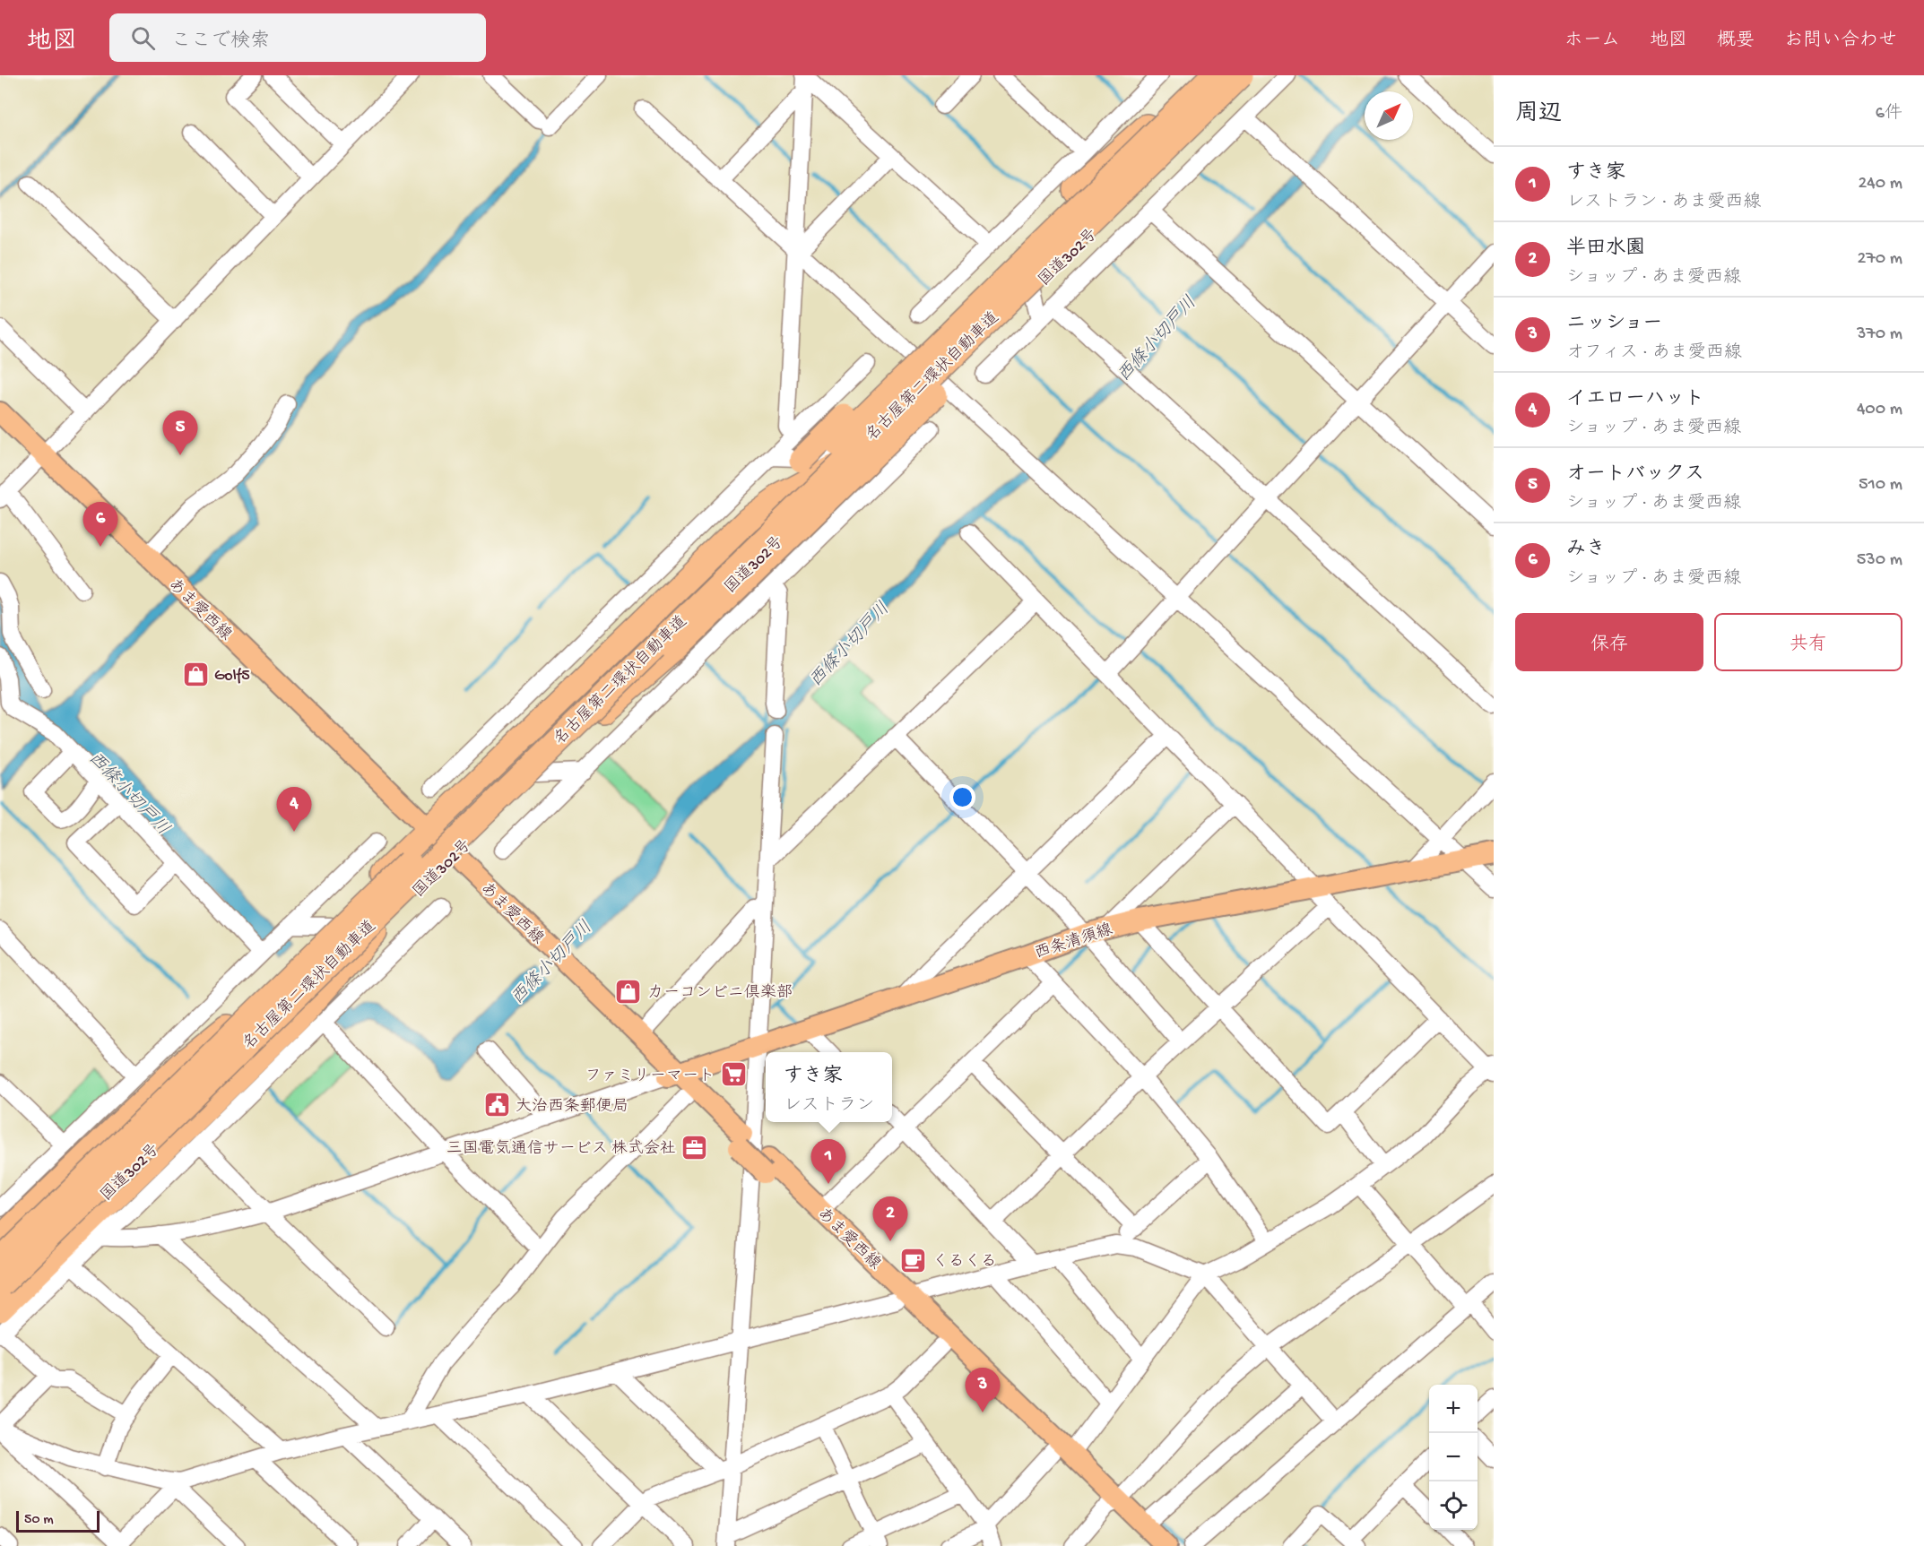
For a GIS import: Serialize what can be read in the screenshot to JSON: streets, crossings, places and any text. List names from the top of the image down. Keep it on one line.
{"streets":{"highway":["国道302号","名古屋第二環状自動車道"],"main road":["あま愛西線","西条清須線"]},"crossings":[["国道302号","あま愛西線"],["あま愛西線","西条清須線"]],"water":["西條小切戸川"],"places":{"shop":["Golf5","カーコンビニ倶楽部"],"supermarket":["ファミリーマート"],"public building":["大治西条郵便局"],"office":["三国電気通信サービス 株式会社"],"cafe":["くるくる"]},"scale_bar":"50 m","north":"top right","page":{"header":"地図","search":"ここで検索","nav":["ホーム","地図","概要","お問い合わせ"],"heading":["周辺","6件"],"list":[{"mark":"1","name":"すき家","note":"レストラン · あま愛西線","value":"240 m"},{"mark":"2","name":"半田水園","note":"ショップ · あま愛西線","value":"270 m"},{"mark":"3","name":"ニッショー","note":"オフィス · あま愛西線","value":"370 m"},{"mark":"4","name":"イエローハット","note":"ショップ · あま愛西線","value":"400 m"},{"mark":"5","name":"オートバックス","note":"ショップ · あま愛西線","value":"510 m"},{"mark":"6","name":"みき","note":"ショップ · あま愛西線","value":"530 m"}],"pins":["5","6","4","1","2","3"],"buttons":["保存","共有"],"popup":["すき家","レストラン"],"map_buttons":["+","−"],"scale":"50 m"}}
